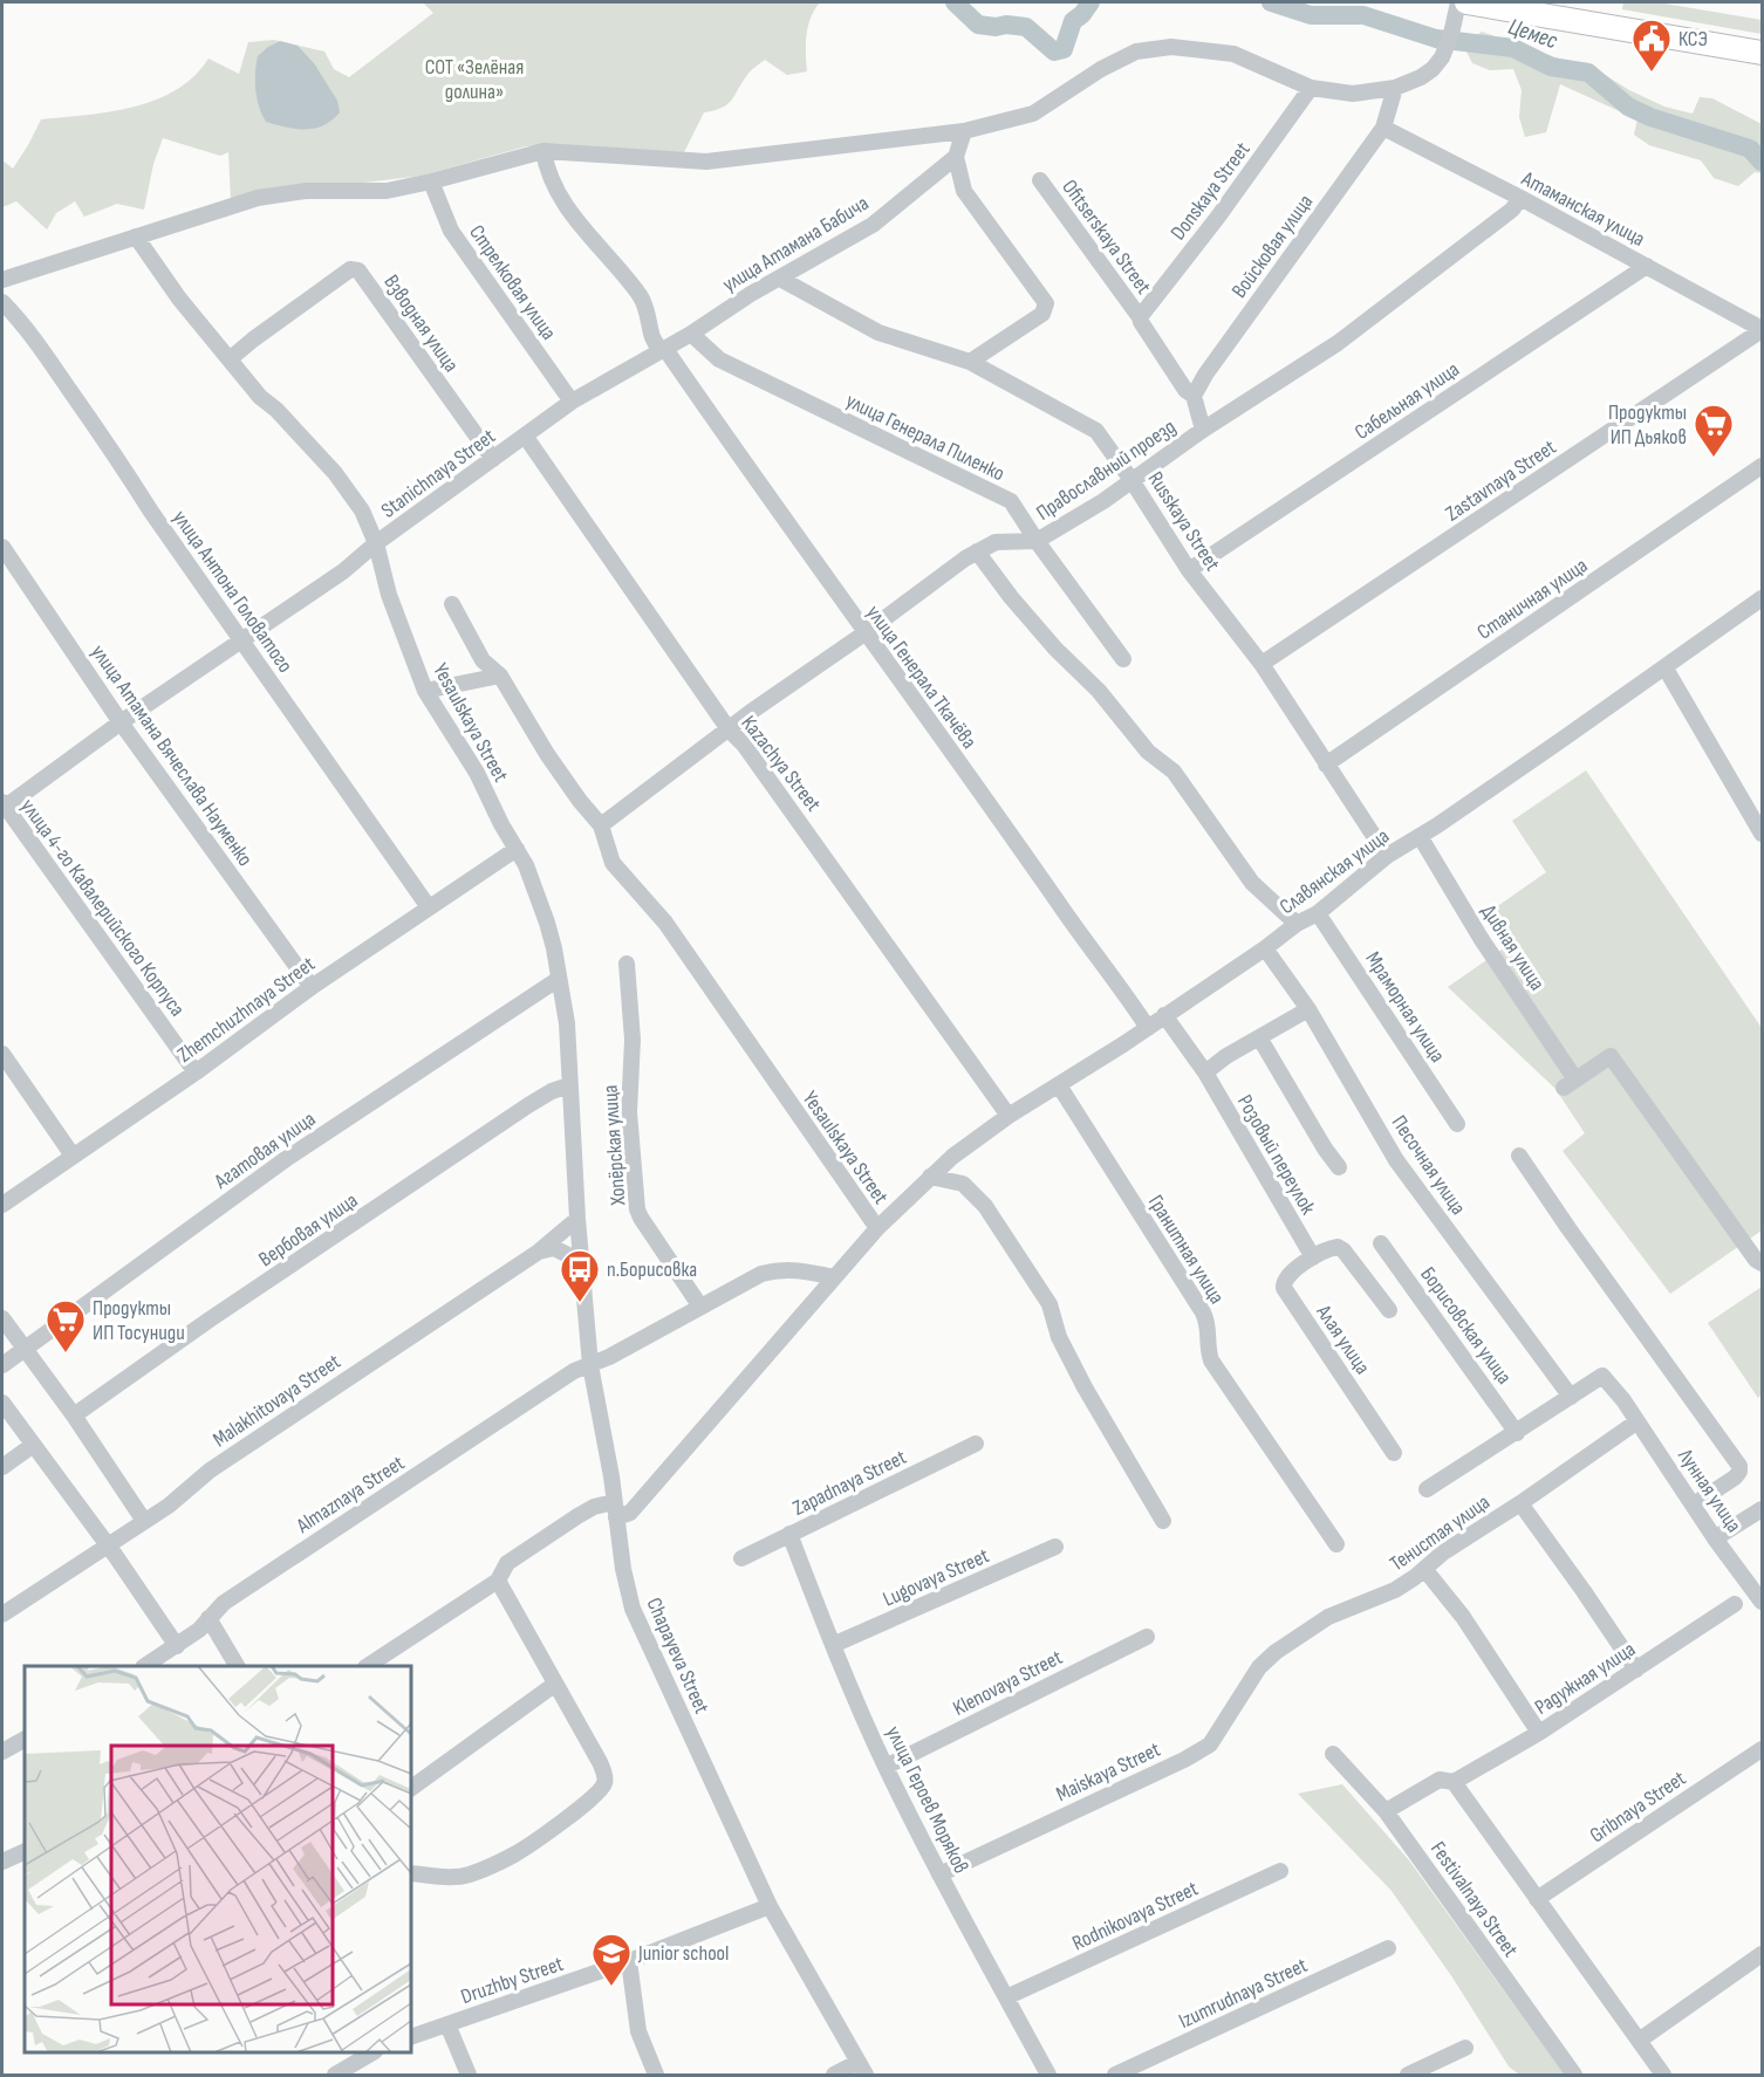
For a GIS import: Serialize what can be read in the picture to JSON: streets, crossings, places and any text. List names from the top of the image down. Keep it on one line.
{"streets":{"street":["Donskaya Street","Атаманская улица","Ofitserskaya Street","улица Атамана Бабича","Войсковая улица","Стрелковая улица","Взводная улица","Сабельная улица","улица Генерала Пиленко","Православный проезд","Stanichnaya Street","Zastavnaya Street","Russkaya Street","улица Антона Головатого","Станичная улица","улица Генерала Ткачёва","Yesaulskaya Street","улица Атамана Вячеслава Науменко","Kazachya Street","Славянская улица","улица 4-го Кавалерийского Корпуса","Дивная улица","Мраморная улица","Zhemchuzhnaya Street","Хопёрская улица","Агатовая улица","Розовый переулок","Песочная улица","Вербовая улица","Гранитная улица","Борисовская улица","Алая улица","Malakhitovaya Street","Zapadnaya Street","Лунная улица","Almaznaya Street","Тенистая улица","Lugovaya Street","Chapayeva Street","Радужная улица","Klenovaya Street","Maiskaya Street","улица Героев Моряков","Gribnaya Street","Festivalnaya Street","Rodnikovaya Street","Druzhby Street","Izumrudnaya Street"]},"crossings":[["Donskaya Street","Ofitserskaya Street"],["Атаманская улица","Войсковая улица"],["Атаманская улица","Сабельная улица"],["Атаманская улица","Православный проезд"],["Атаманская улица","Zastavnaya Street"],["Ofitserskaya Street","Войсковая улица"],["улица Атамана Бабича","Стрелковая улица"],["улица Атамана Бабича","улица Генерала Пиленко"],["улица Атамана Бабича","Stanichnaya Street"],["улица Атамана Бабича","Russkaya Street"],["улица Атамана Бабича","улица Генерала Ткачёва"],["улица Атамана Бабича","Kazachya Street"],["Взводная улица","Stanichnaya Street"],["Взводная улица","Yesaulskaya Street"],["Сабельная улица","Russkaya Street"],["улица Генерала Пиленко","Православный проезд"],["Православный проезд","Russkaya Street"],["Православный проезд","улица Генерала Ткачёва"],["Православный проезд","Yesaulskaya Street"],["Православный проезд","Kazachya Street"],["Stanichnaya Street","улица Антона Головатого"],["Stanichnaya Street","Yesaulskaya Street"],["Stanichnaya Street","улица Атамана Вячеслава Науменко"],["Stanichnaya Street","Kazachya Street"],["Stanichnaya Street","улица 4-го Кавалерийского Корпуса"],["Zastavnaya Street","Russkaya Street"],["Russkaya Street","Станичная улица"],["Russkaya Street","Славянская улица"],["улица Антона Головатого","Zhemchuzhnaya Street"],["улица Генерала Ткачёва","Славянская улица"],["Yesaulskaya Street","Славянская улица"],["Yesaulskaya Street","Zhemchuzhnaya Street"],["Yesaulskaya Street","Агатовая улица"],["Yesaulskaya Street","Вербовая улица"],["Yesaulskaya Street","Malakhitovaya Street"],["Yesaulskaya Street","Almaznaya Street"],["Yesaulskaya Street","Chapayeva Street"],["улица Атамана Вячеслава Науменко","Zhemchuzhnaya Street"],["Kazachya Street","Славянская улица"],["Славянская улица","Дивная улица"],["Славянская улица","Мраморная улица"],["Славянская улица","Розовый переулок"],["Славянская улица","Песочная улица"],["Славянская улица","Гранитная улица"],["улица 4-го Кавалерийского Корпуса","Zhemchuzhnaya Street"],["Хопёрская улица","Almaznaya Street"],["Розовый переулок","Алая улица"],["Песочная улица","Лунная улица"],["Zapadnaya Street","улица Героев Моряков"],["Лунная улица","Тенистая улица"],["Almaznaya Street","Chapayeva Street"],["Тенистая улица","Maiskaya Street"],["Lugovaya Street","улица Героев Моряков"],["Chapayeva Street","Druzhby Street"],["Радужная улица","Festivalnaya Street"],["Klenovaya Street","улица Героев Моряков"],["Maiskaya Street","улица Героев Моряков"],["улица Героев Моряков","Rodnikovaya Street"]],"water":["Цемес"],"parks":["СОТ «Зелёная долина»"],"places":{"public building":["КСЭ"],"supermarket":["Продукты ИП Дьяков","Продукты ИП Тосуниди"],"bus stop":["п.Борисовка"],"school or university":["Junior school"]}}
